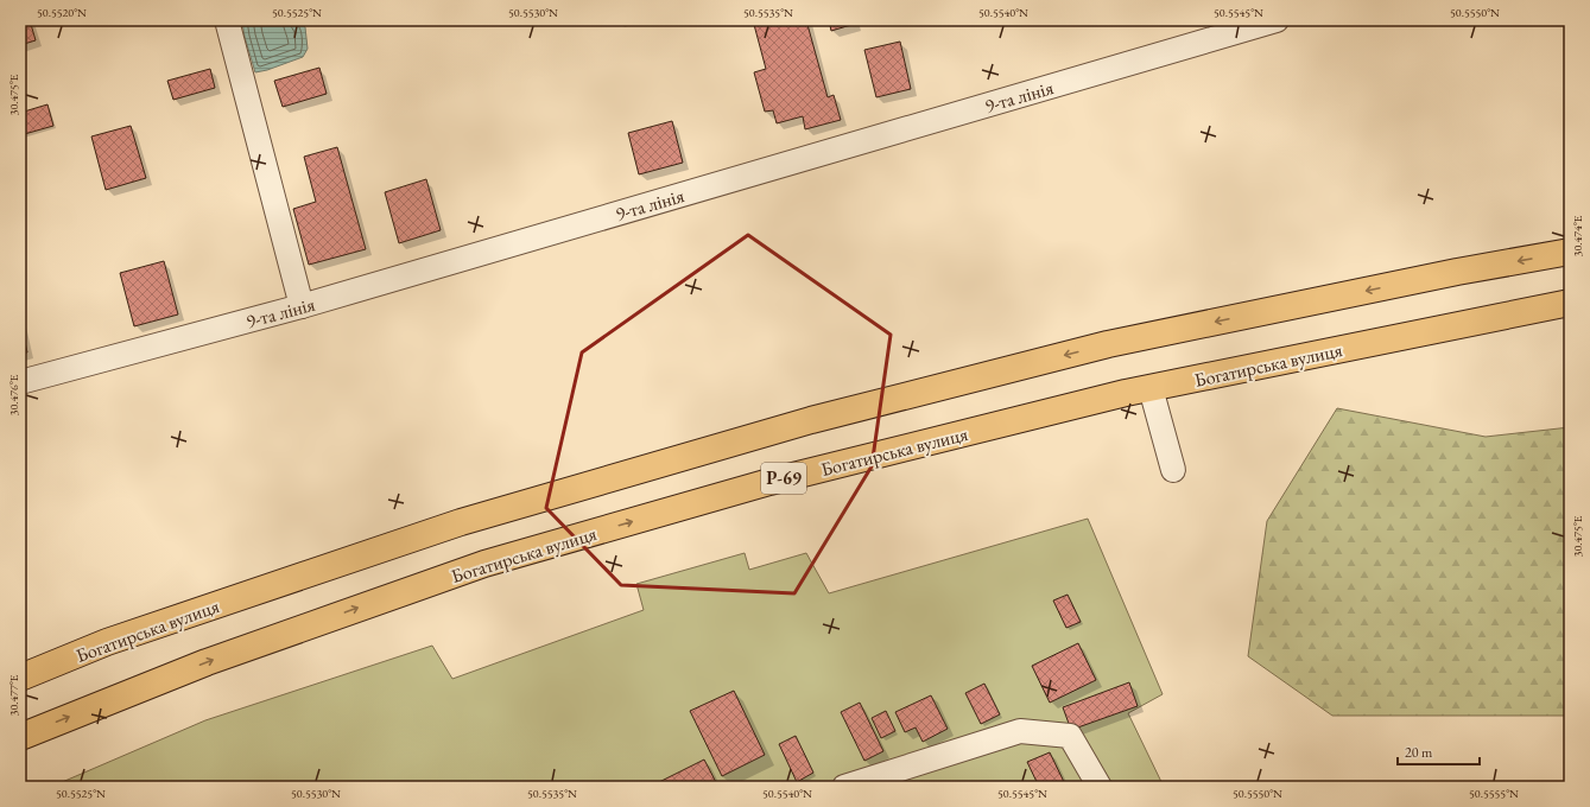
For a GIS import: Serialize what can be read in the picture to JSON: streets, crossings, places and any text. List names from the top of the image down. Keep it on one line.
{"streets":{"main road":["Богатирська вулиця","Р-69"],"street":["9-та лінія"]},"scale_bar":"20 m","coordinates":["50.5520°N","50.5525°N","50.5530°N","50.5535°N","50.5540°N","50.5545°N","50.5550°N","30.475°E","30.474°E","30.476°E","30.477°E","50.5555°N"]}
